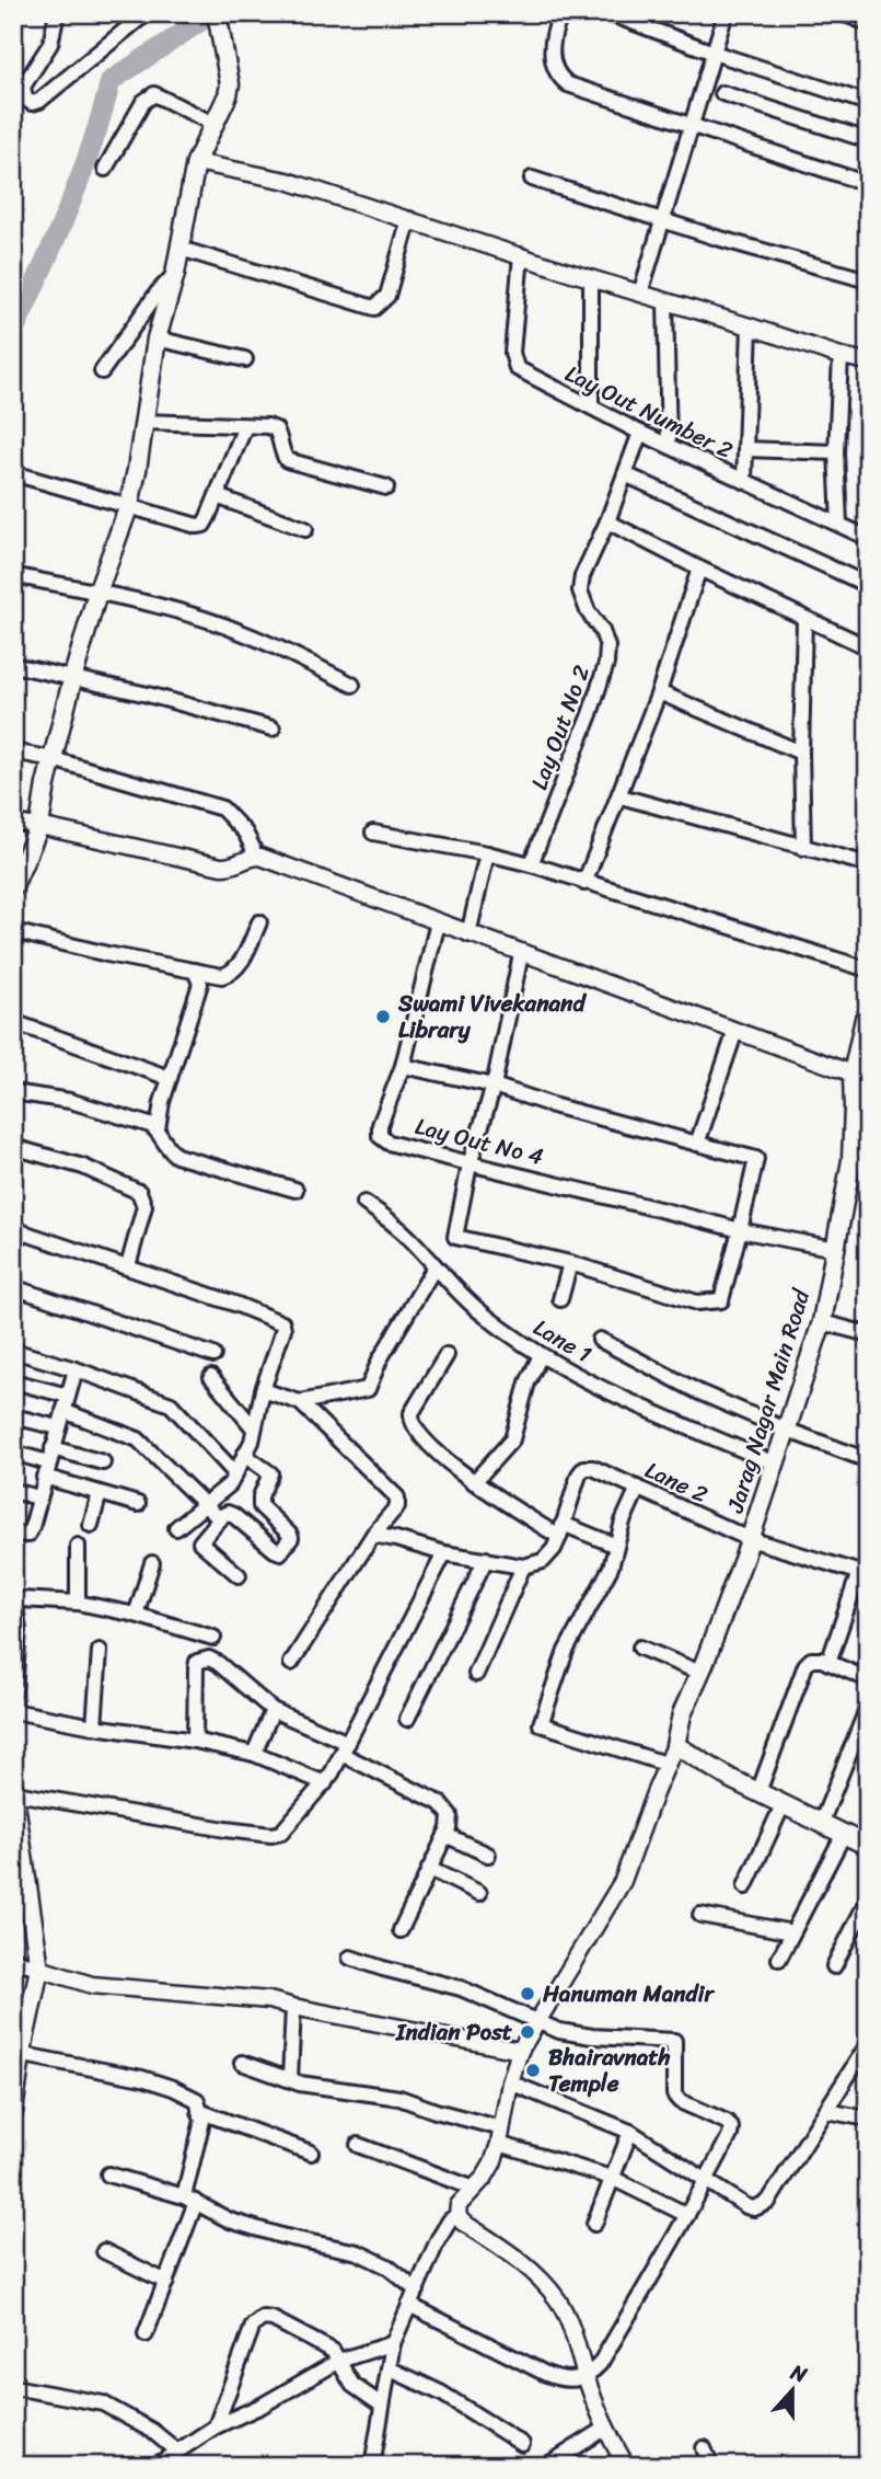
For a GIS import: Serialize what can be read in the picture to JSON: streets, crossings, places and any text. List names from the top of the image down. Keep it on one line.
{"streets":{"main road":["Jarag Nagar Main Road"],"street":["Lay Out Number 2","Lay Out No 2","Lay Out No 4","Lane 1","Lane 2"]},"crossings":[["Lay Out No 4","Jarag Nagar Main Road"],["Lane 1","Jarag Nagar Main Road"],["Jarag Nagar Main Road","Lane 2"]],"places":["Swami Vivekanand Library","Hanuman Mandir","Indian Post","Bhairavnath Temple"],"north":"top"}
